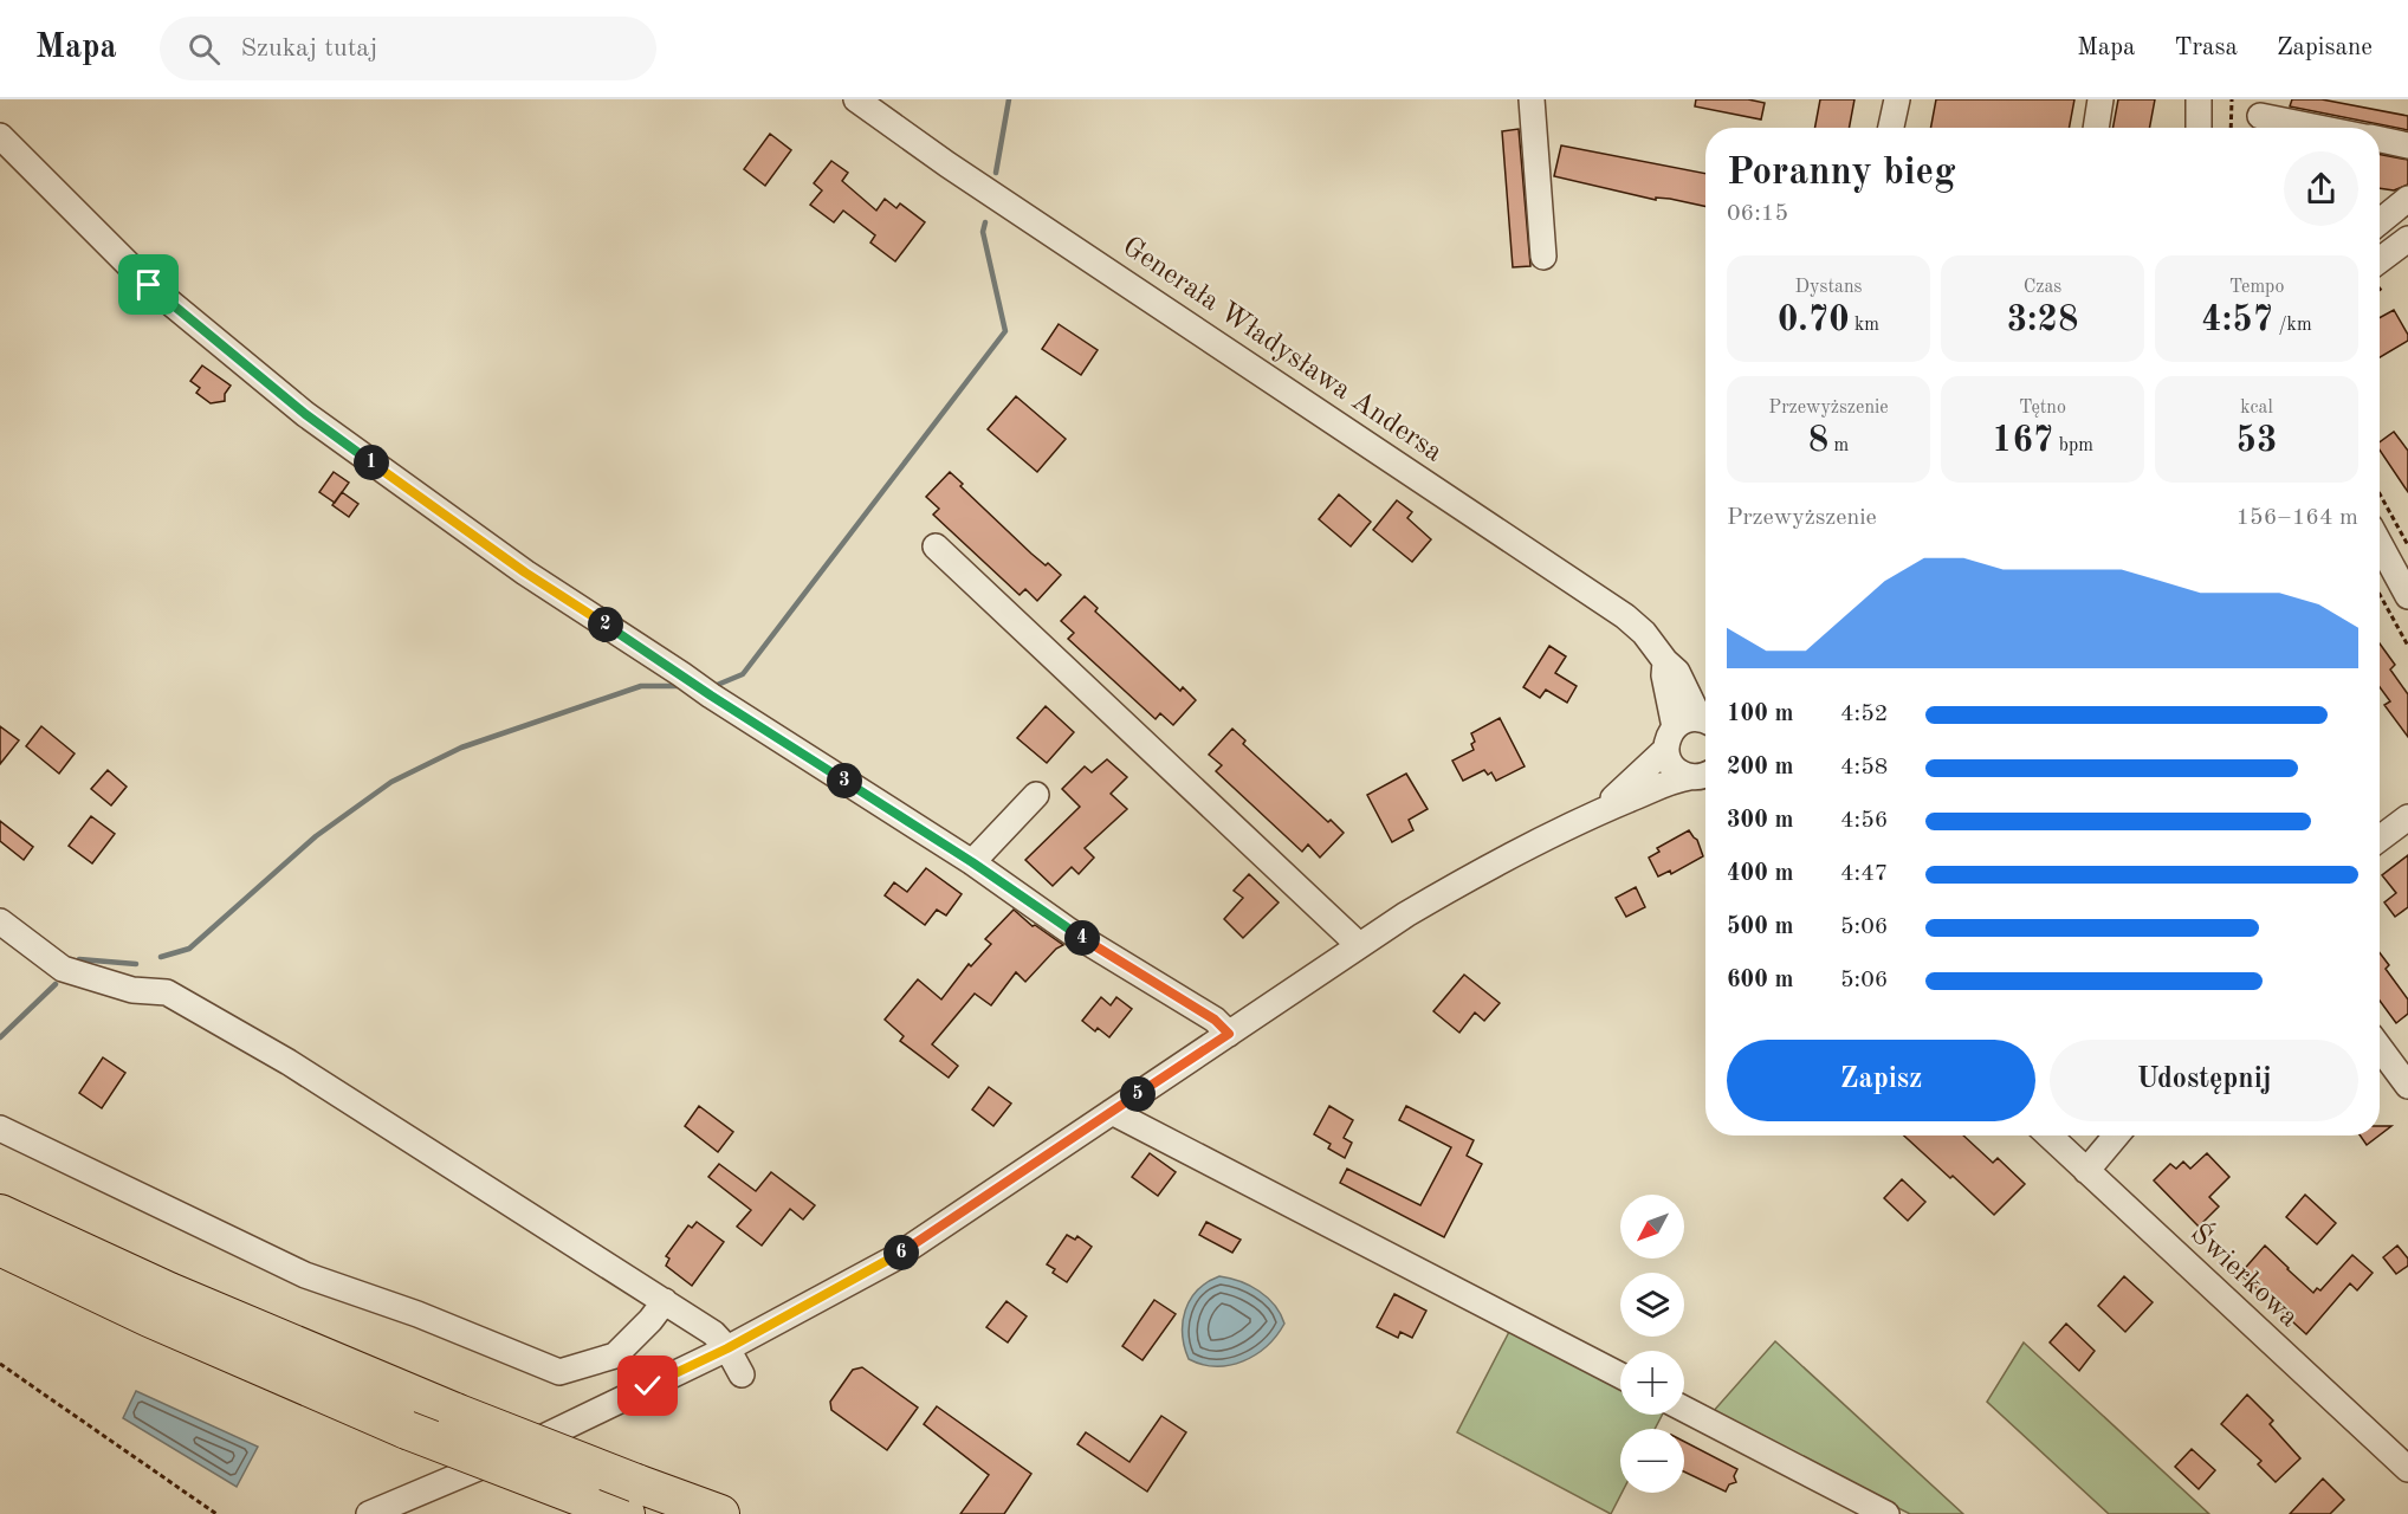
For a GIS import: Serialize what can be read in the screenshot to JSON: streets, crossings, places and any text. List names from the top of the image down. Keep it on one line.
{"streets":{"street":["Generała Władysława Andersa","Świerkowa"]},"north":"bottom left","page":{"header":"Mapa","search":"Szukaj tutaj","nav":["Mapa","Trasa","Zapisane"],"heading":["Poranny bieg","06:15"],"stats":[["Dystans","0.70 km"],["Czas","3:28"],["Tempo","4:57 /km"],["Przewyższenie","8 m"],["Tętno","167 bpm"],["kcal","53"]],"pins":["1","2","3","4","5","6"],"chart":["Przewyższenie","156–164 m"],"list":[{"name":"100 m","note":"4:52"},{"name":"200 m","note":"4:58"},{"name":"300 m","note":"4:56"},{"name":"400 m","note":"4:47"},{"name":"500 m","note":"5:06"},{"name":"600 m","note":"5:06"}],"buttons":["Zapisz","Udostępnij"],"map_buttons":["+","−"]}}
